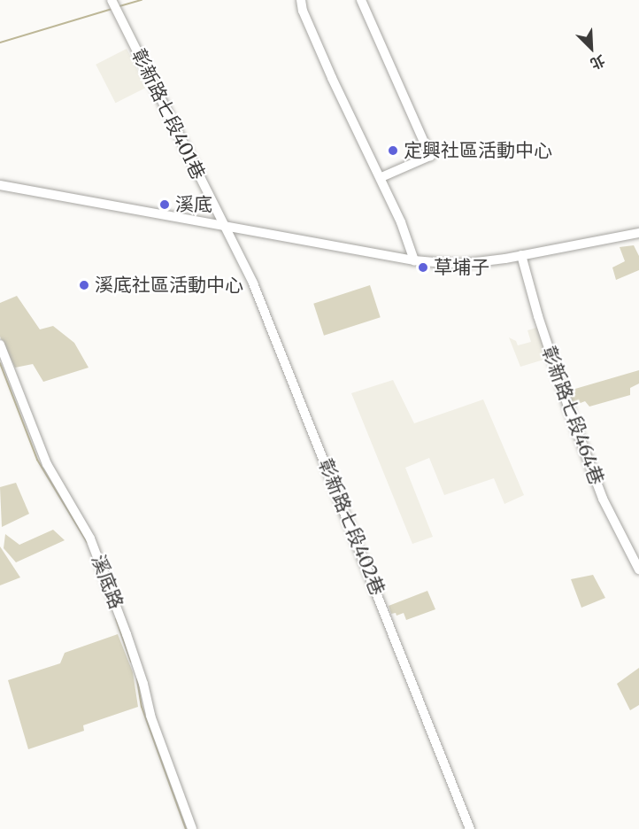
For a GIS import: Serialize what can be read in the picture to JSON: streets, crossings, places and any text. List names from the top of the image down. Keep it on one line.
{"streets":{"street":["彰新路七段401巷","彰新路七段464巷","彰新路七段402巷","溪底路"]},"crossings":[["彰新路七段401巷","彰新路七段402巷"]],"places":["定興社區活動中心","溪底","草埔子","溪底社區活動中心"],"north":"bottom right"}
